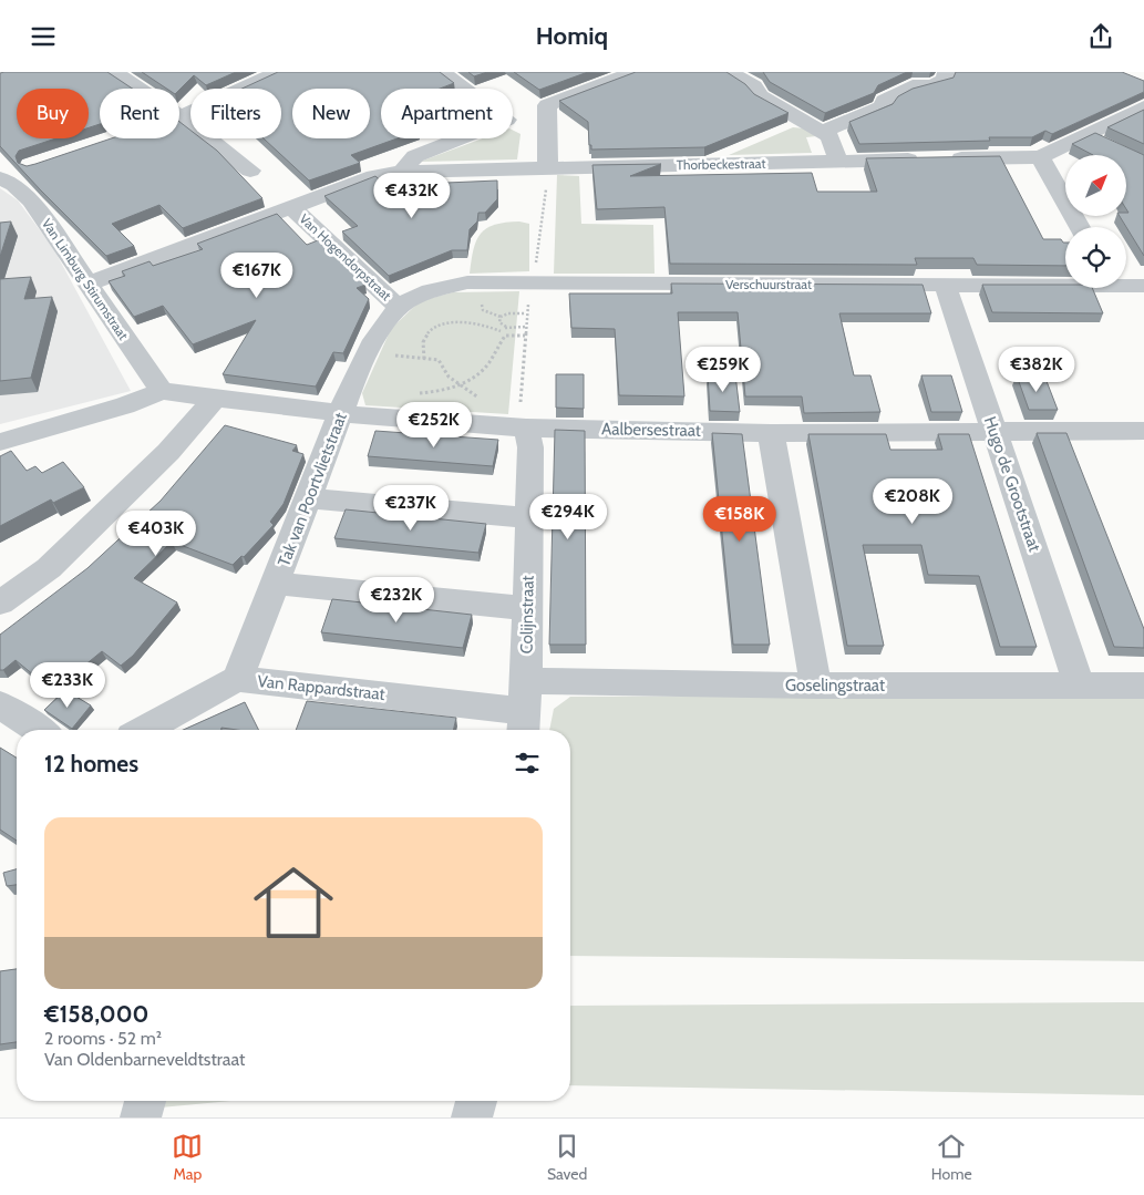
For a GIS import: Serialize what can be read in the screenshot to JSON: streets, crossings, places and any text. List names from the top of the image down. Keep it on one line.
{"streets":{"street":["Thorbeckestraat","Van Hogendorpstraat","Van Limburg Stirumstraat","Verschuurstraat","Aalbersestraat","Hugo de Grootstraat","Tak van Poortvlietstraat","Colijnstraat","Goselingstraat","Van Rappardstraat"]},"crossings":[["Thorbeckestraat","Van Hogendorpstraat"],["Thorbeckestraat","Van Limburg Stirumstraat"],["Van Hogendorpstraat","Verschuurstraat"],["Van Hogendorpstraat","Tak van Poortvlietstraat"],["Van Limburg Stirumstraat","Aalbersestraat"],["Verschuurstraat","Hugo de Grootstraat"],["Verschuurstraat","Tak van Poortvlietstraat"],["Aalbersestraat","Hugo de Grootstraat"],["Aalbersestraat","Tak van Poortvlietstraat"],["Aalbersestraat","Colijnstraat"],["Hugo de Grootstraat","Goselingstraat"],["Tak van Poortvlietstraat","Van Rappardstraat"],["Colijnstraat","Goselingstraat"],["Colijnstraat","Van Rappardstraat"],["Goselingstraat","Van Rappardstraat"]],"north":"top right","page":{"header":"Homiq","chip":["Buy","Rent","Filters","New","Apartment"],"price":["€432K","€167K","€259K","€382K","€252K","€208K","€237K","€294K","€158K","€403K","€232K","€233K"],"heading":"12 homes","list":[{"name":"€158,000","note":"2 rooms · 52 m² · Van Oldenbarneveldtstraat"}],"tabs":["Map","Saved","Home"]}}
